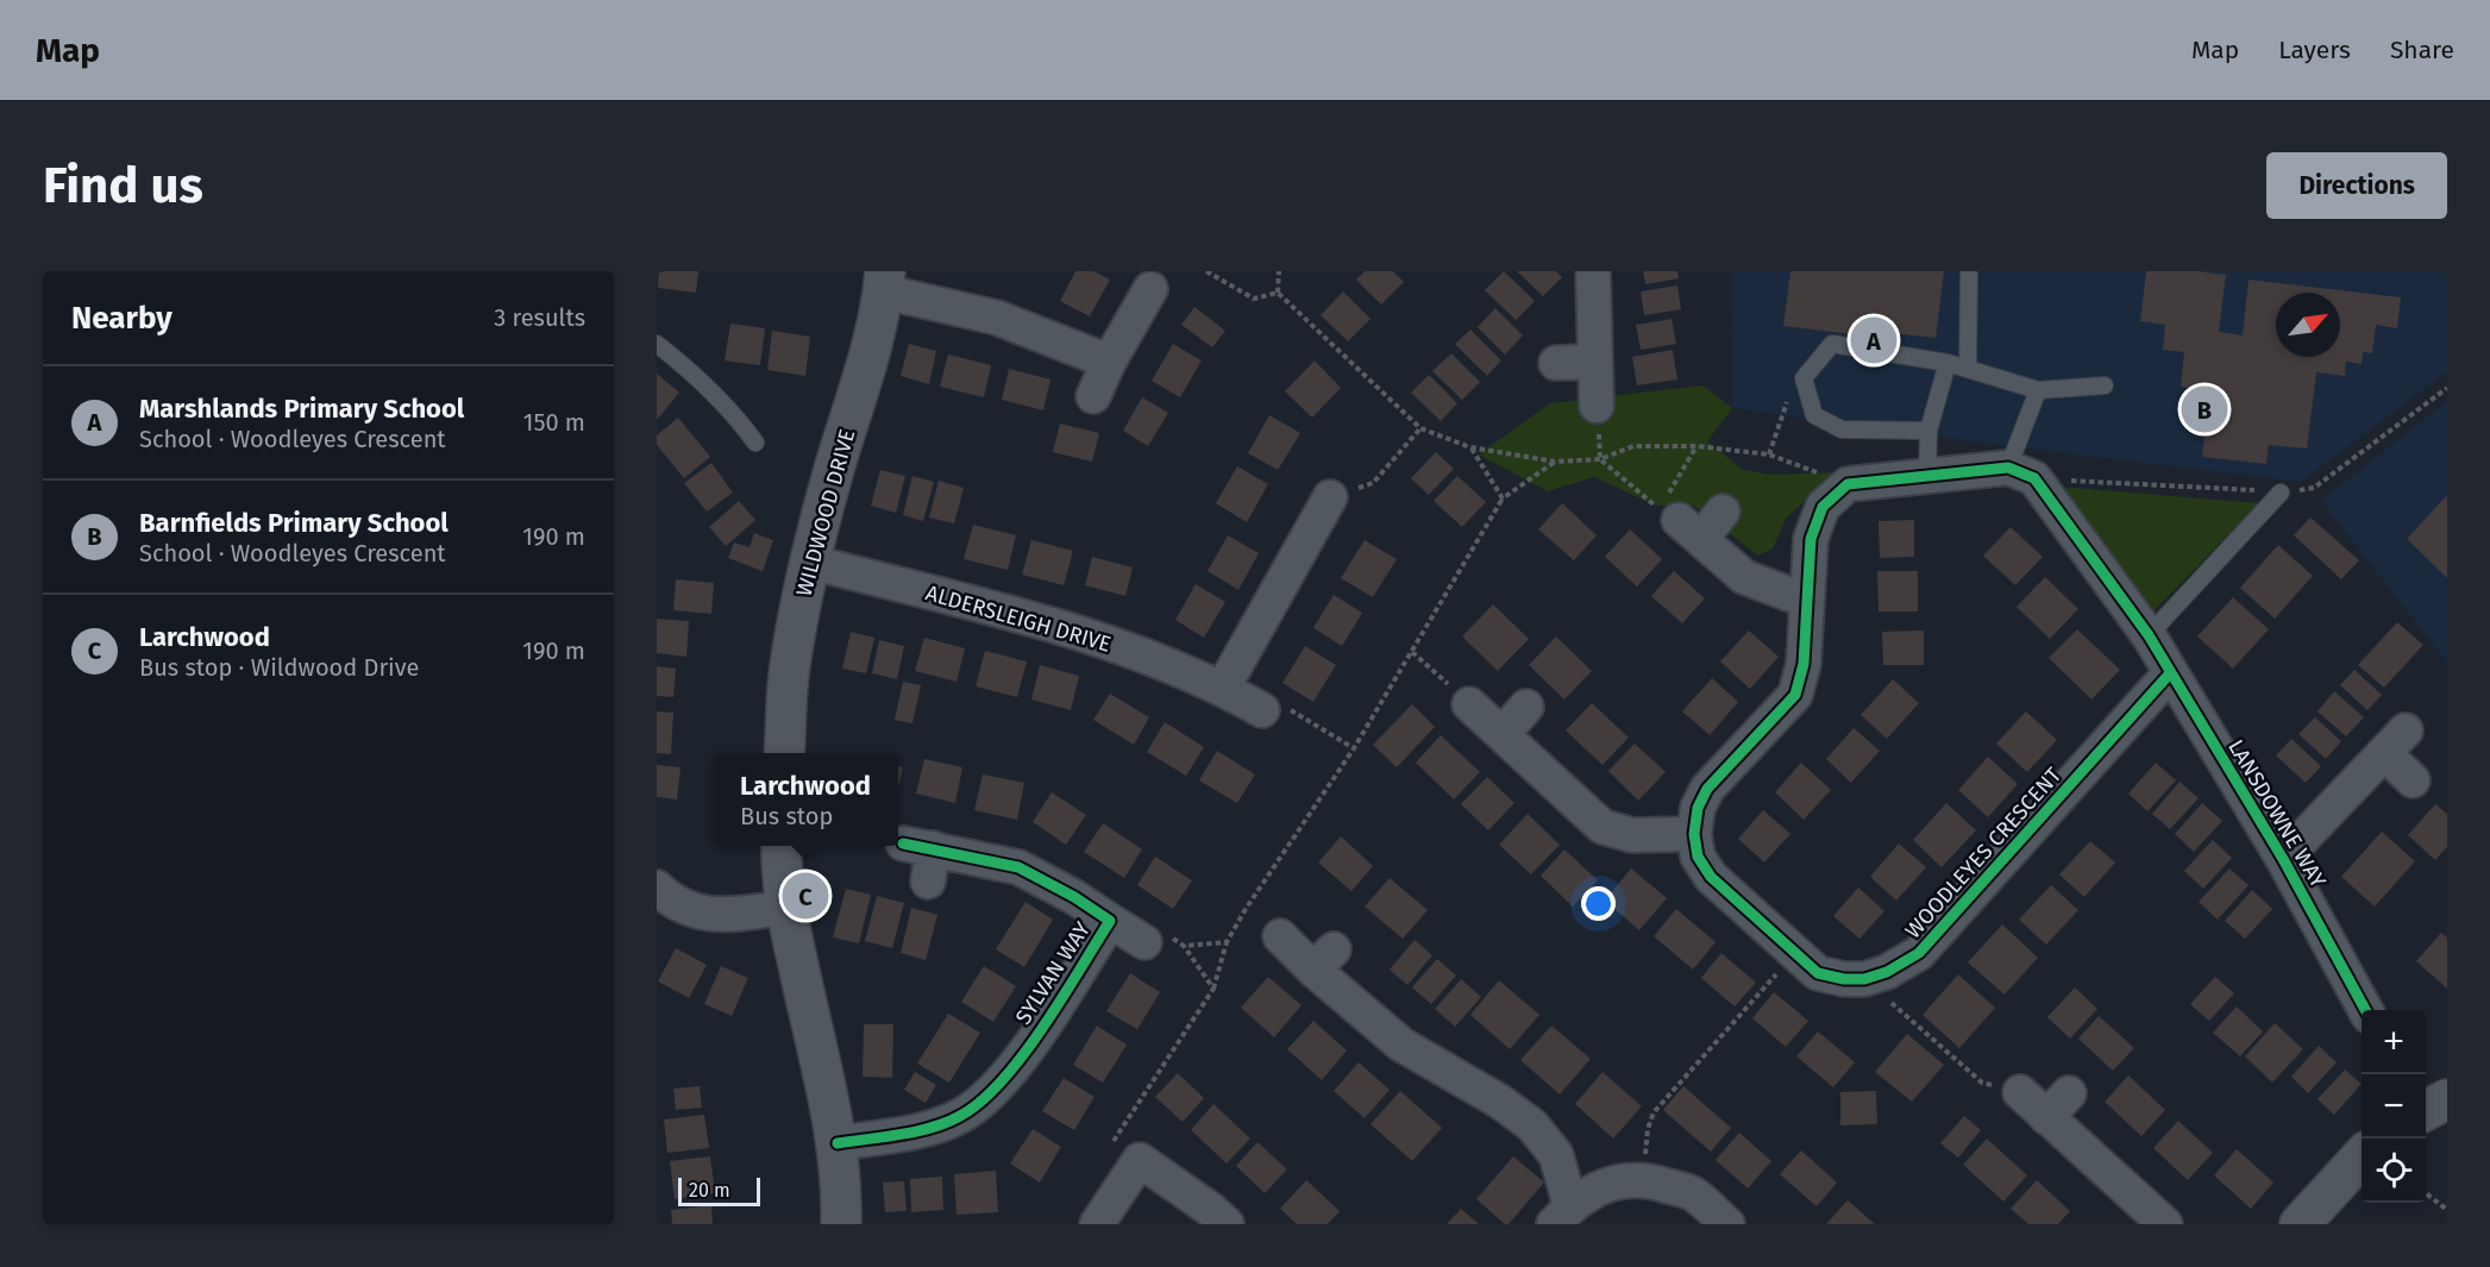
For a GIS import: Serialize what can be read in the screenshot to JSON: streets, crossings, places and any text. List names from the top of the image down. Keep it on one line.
{"streets":{"street":["WILDWOOD DRIVE","ALDERSLEIGH DRIVE","LANSDOWNE WAY","WOODLEYES CRESCENT","SYLVAN WAY"]},"crossings":[["WILDWOOD DRIVE","ALDERSLEIGH DRIVE"],["LANSDOWNE WAY","WOODLEYES CRESCENT"]],"scale_bar":"20 m","north":"top right","page":{"header":"Map","nav":["Map","Layers","Share"],"buttons":"Directions","title":"Find us","heading":["Nearby","3 results"],"pins":["A","B","C"],"list":[{"mark":"A","name":"Marshlands Primary School","note":"School · Woodleyes Crescent","value":"150 m"},{"mark":"B","name":"Barnfields Primary School","note":"School · Woodleyes Crescent","value":"190 m"},{"mark":"C","name":"Larchwood","note":"Bus stop · Wildwood Drive","value":"190 m"}],"popup":["Larchwood","Bus stop"],"map_buttons":["+","−"],"scale":"20 m"}}
